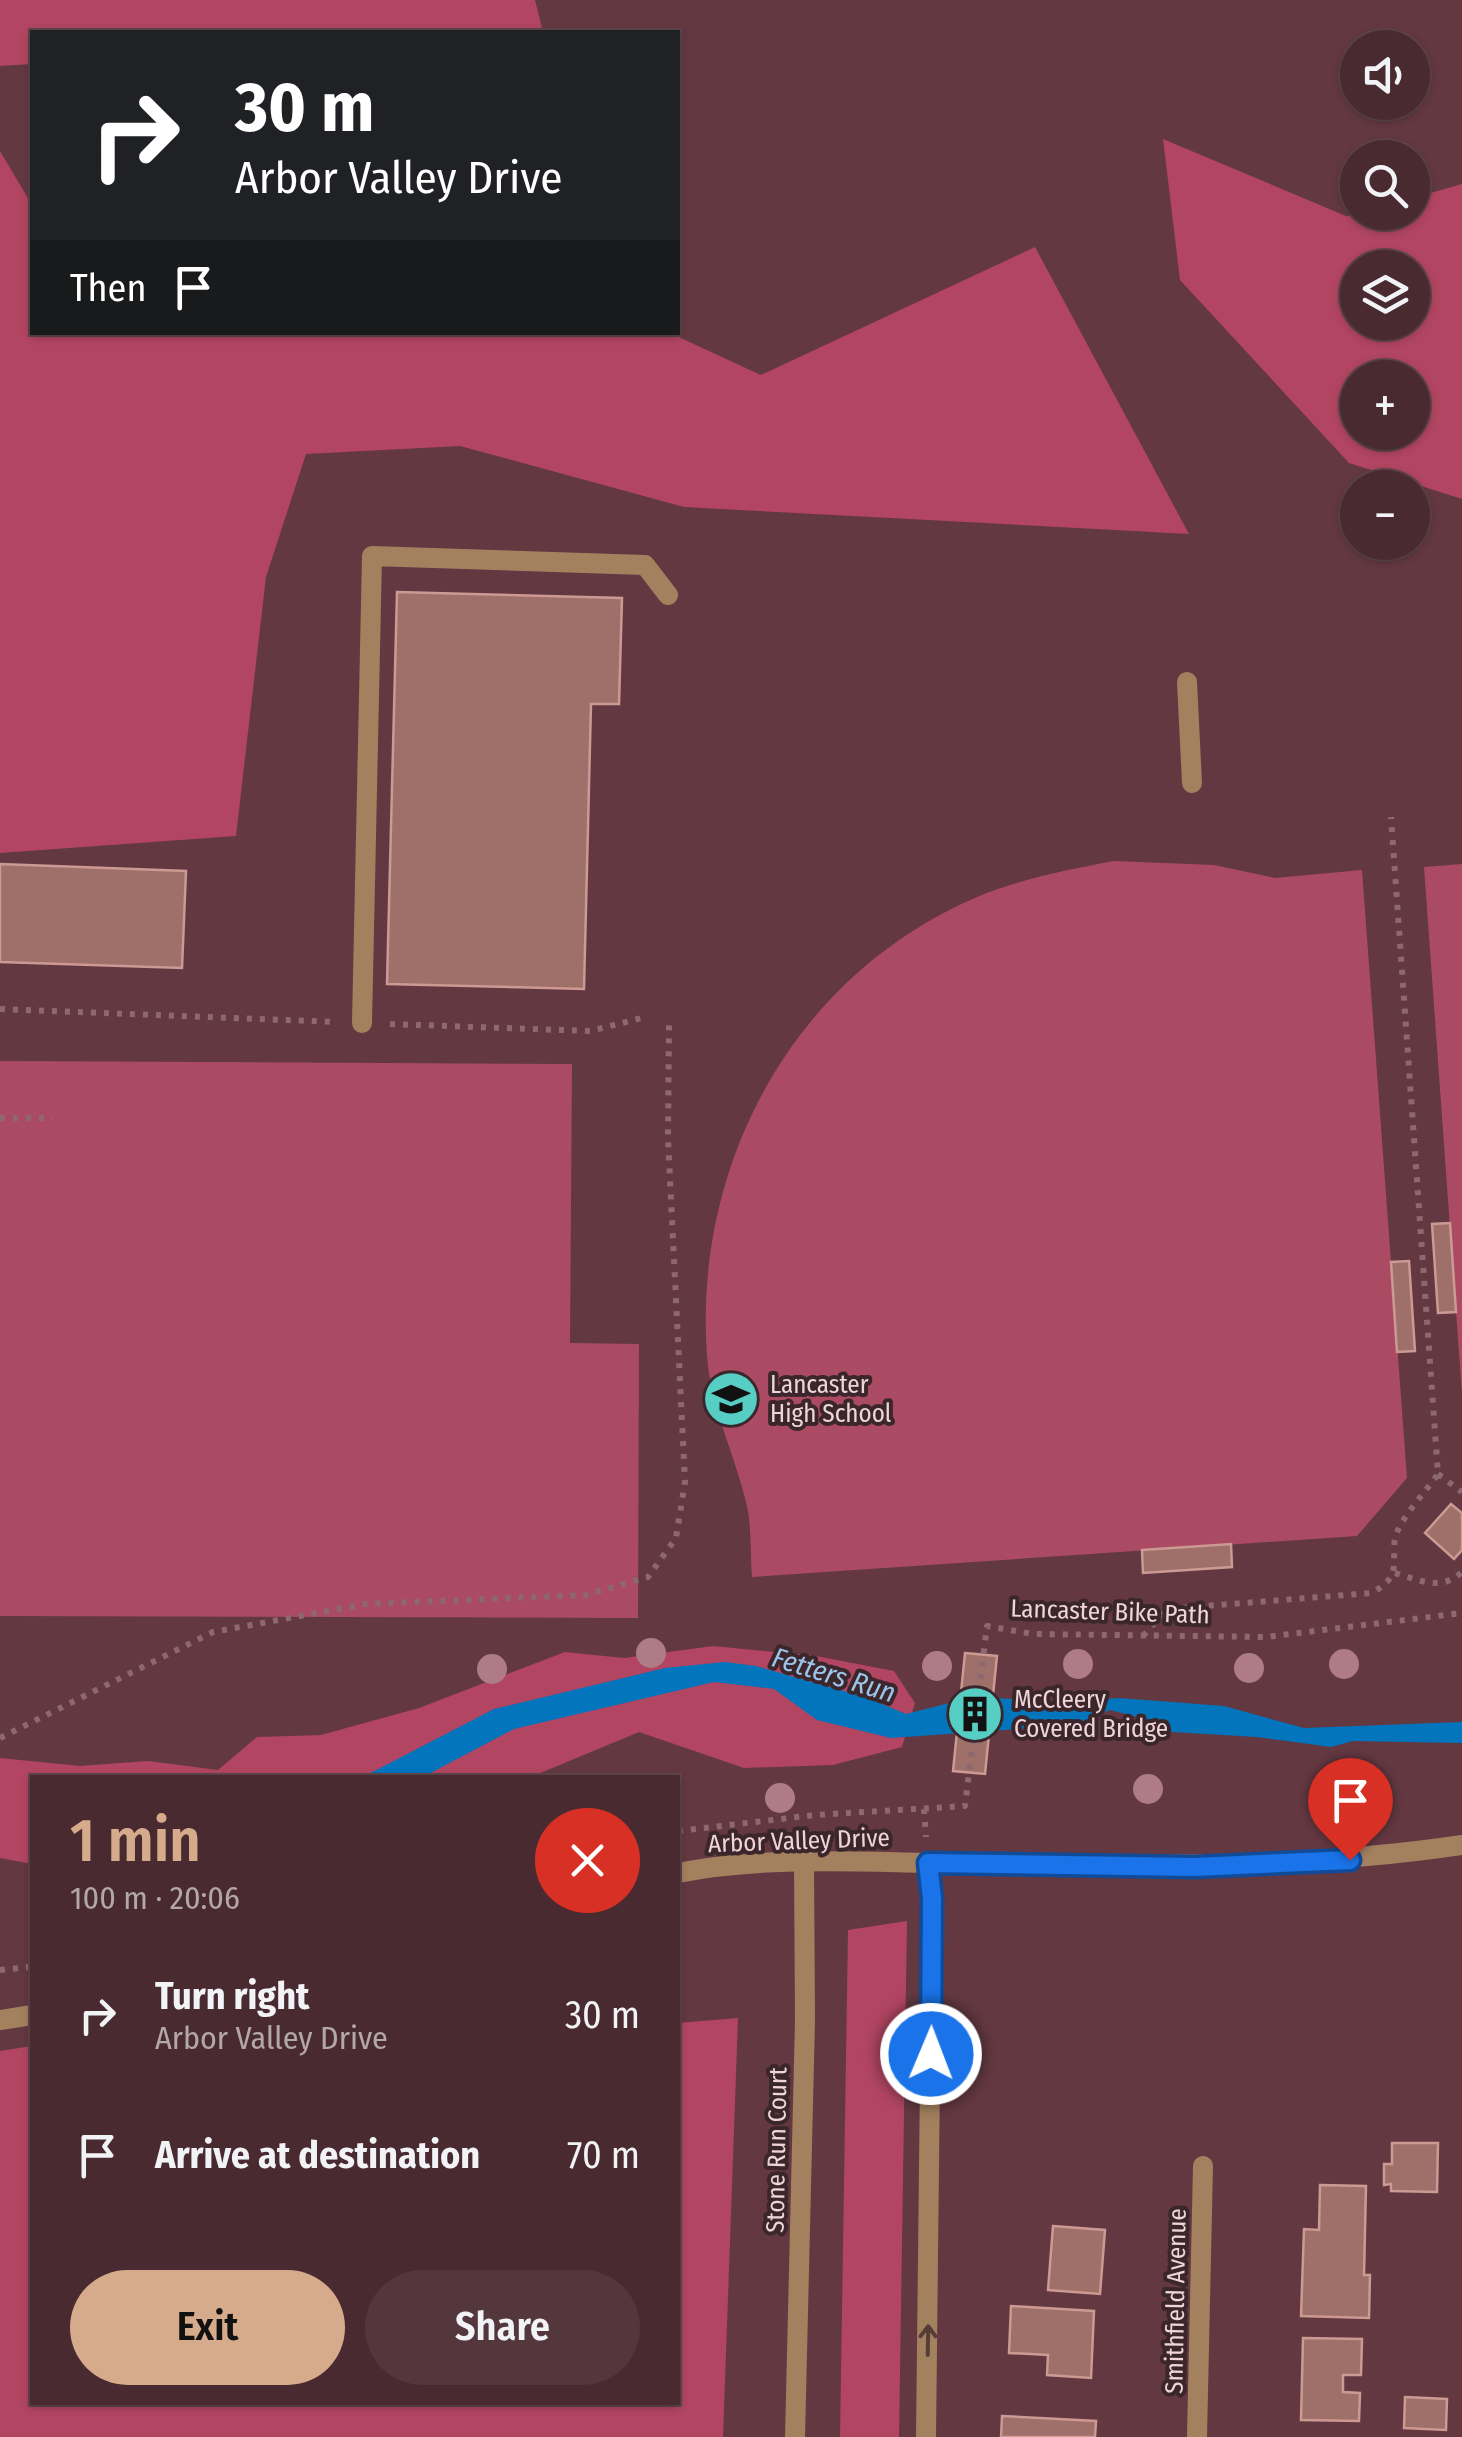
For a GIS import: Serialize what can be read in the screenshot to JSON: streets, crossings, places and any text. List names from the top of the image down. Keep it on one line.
{"streets":{"street":["Arbor Valley Drive","Stone Run Court","Smithfield Avenue"],"path":["Lancaster Bike Path"]},"crossings":[["Arbor Valley Drive","Stone Run Court"]],"water":["Fetters Run"],"places":{"school or university":["Lancaster High School"],"building":["McCleery Covered Bridge"]},"page":{"map_buttons":["+","−"],"turn":["30 m","Arbor Valley Drive"],"then":"Then","heading":["1 min","100 m · 20:06"],"list":[{"name":"Turn right","note":"Arbor Valley Drive","value":"30 m"},{"name":"Arrive at destination","value":"70 m"}],"buttons":["Exit","Share"]}}
